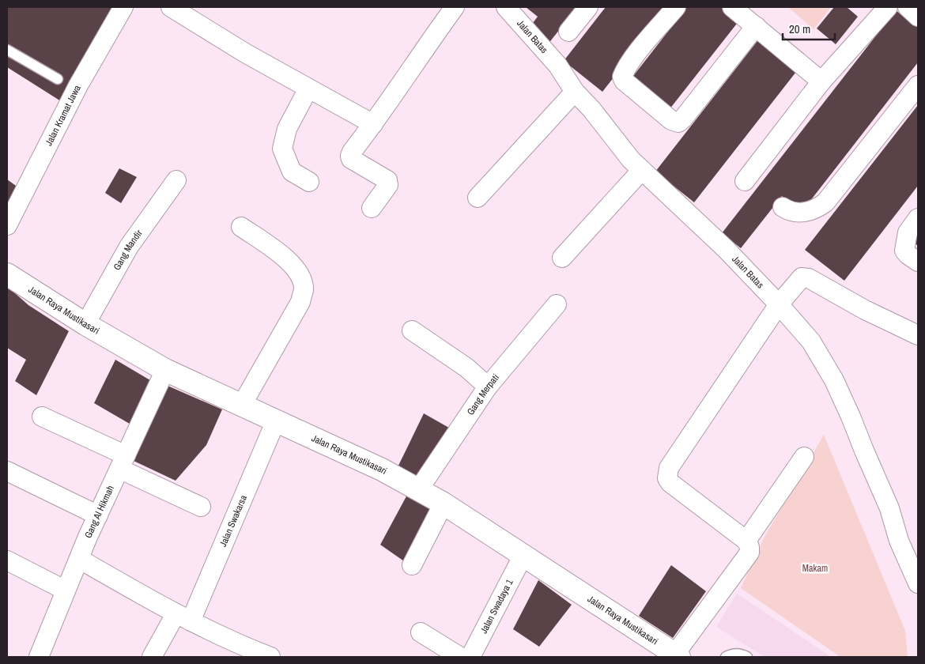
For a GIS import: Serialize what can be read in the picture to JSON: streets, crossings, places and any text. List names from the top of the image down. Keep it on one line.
{"streets":{"main road":["Jalan Raya Mustikasari"],"street":["Jalan Batas","Jalan Kramat Jawa","Gang Mandir","Gang Merpati","Gang Al Hikmah","Jalan Swakarsa","Jalan Swadaya 1"]},"crossings":[["Gang Mandir","Jalan Raya Mustikasari"],["Jalan Raya Mustikasari","Gang Merpati"],["Jalan Raya Mustikasari","Gang Al Hikmah"],["Jalan Raya Mustikasari","Jalan Swakarsa"],["Jalan Raya Mustikasari","Jalan Swadaya 1"]],"parks":["Makam"],"scale_bar":"20 m"}
